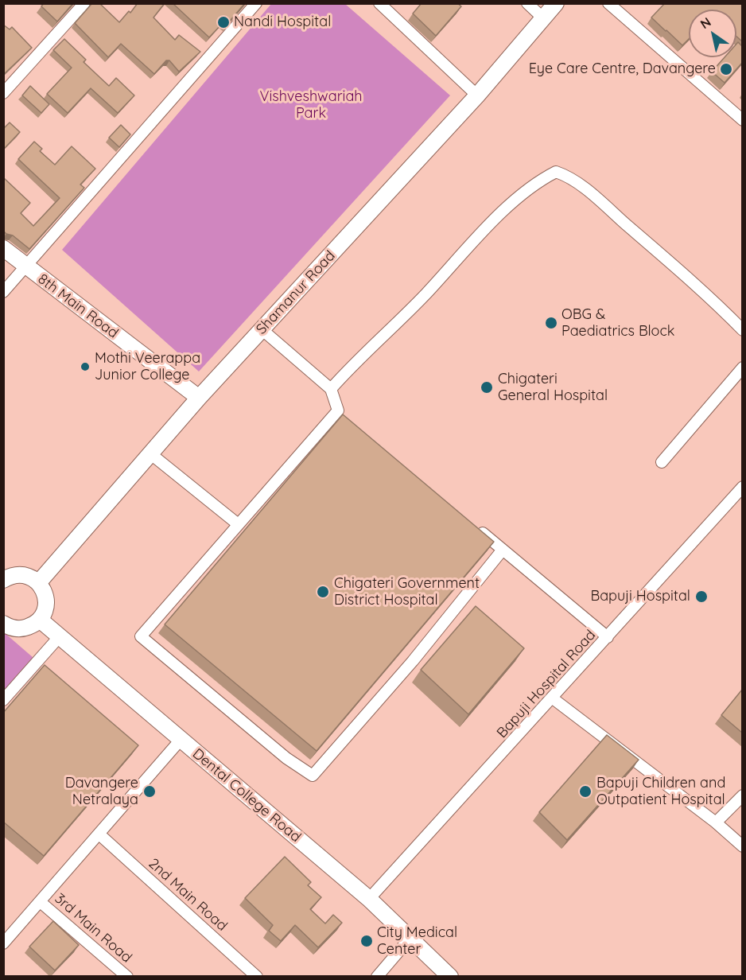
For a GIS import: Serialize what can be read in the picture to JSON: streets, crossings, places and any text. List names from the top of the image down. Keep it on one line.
{"streets":{"main road":["Shamanur Road","8th Main Road","Dental College Road"],"street":["Bapuji Hospital Road","2nd Main Road","3rd Main Road"]},"crossings":[["Shamanur Road","8th Main Road"],["Bapuji Hospital Road","Dental College Road"]],"parks":["Vishveshwariah Park"],"places":["Nandi Hospital","Eye Care Centre, Davangere","OBG & Paediatrics Block","Mothi Veerappa Junior College","Chigateri General Hospital","Chigateri Government District Hospital","Bapuji Hospital","Davangere Netralaya","Bapuji Children and Outpatient Hospital","City Medical Center"],"north":"top left"}
